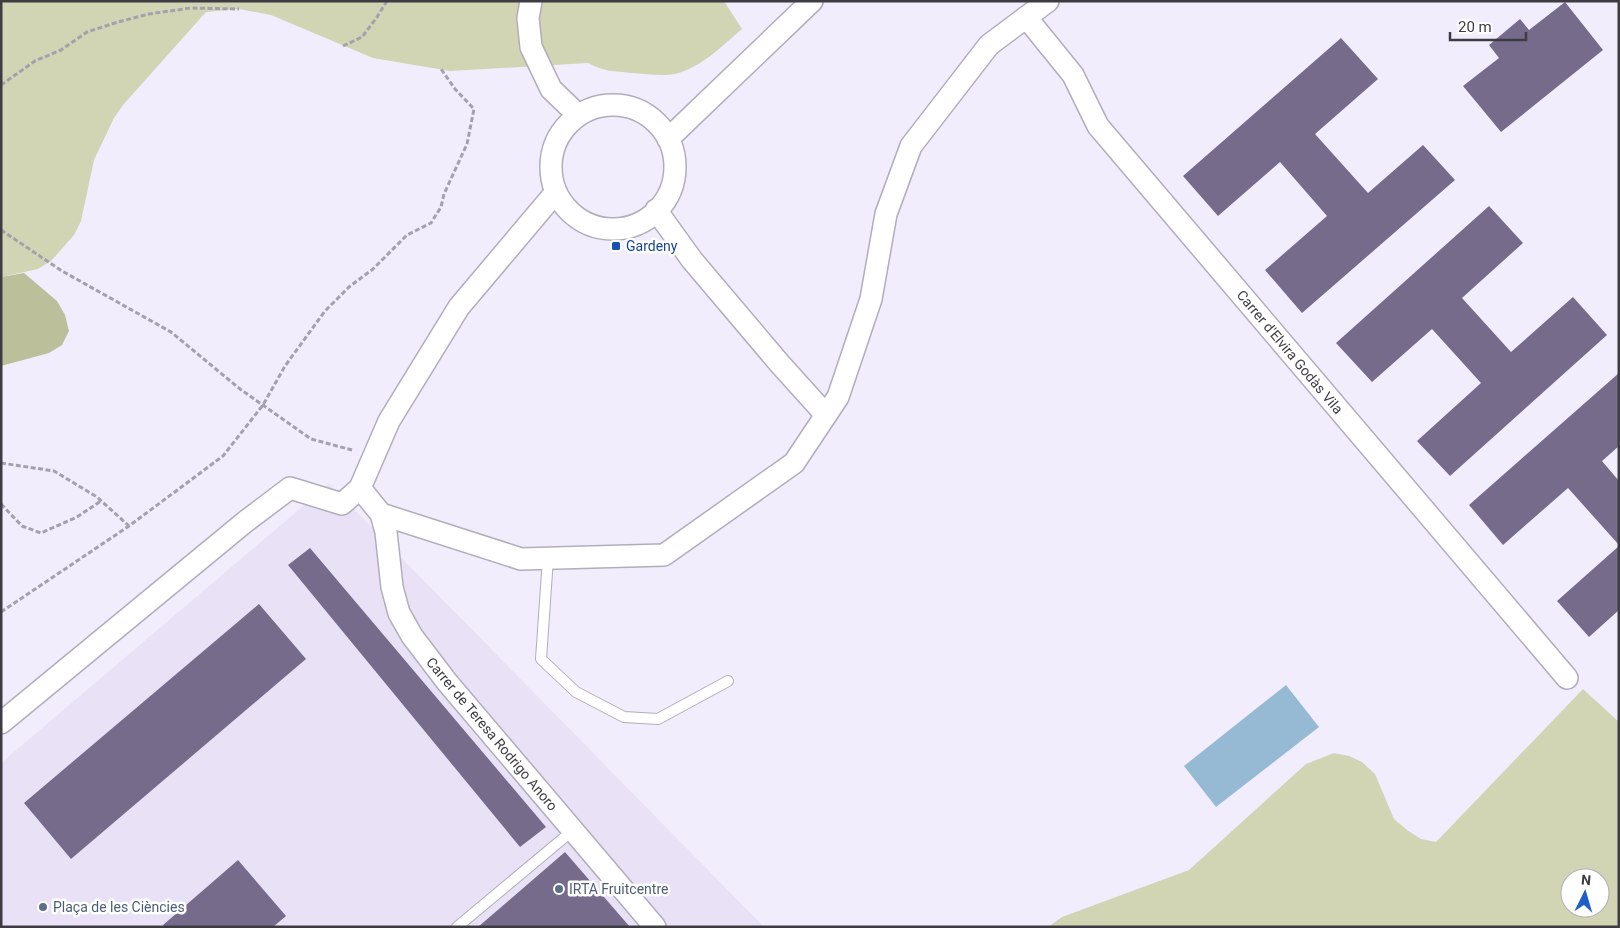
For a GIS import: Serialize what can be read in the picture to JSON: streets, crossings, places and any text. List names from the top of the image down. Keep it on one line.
{"streets":{"street":["Carrer d'Elvira Godàs Vila","Carrer de Teresa Rodrigo Anoro"]},"places":{"transit":["Gardeny"],"other":["IRTA Fruitcentre","Plaça de les Ciències"]},"scale_bar":"20 m","north":"top"}
